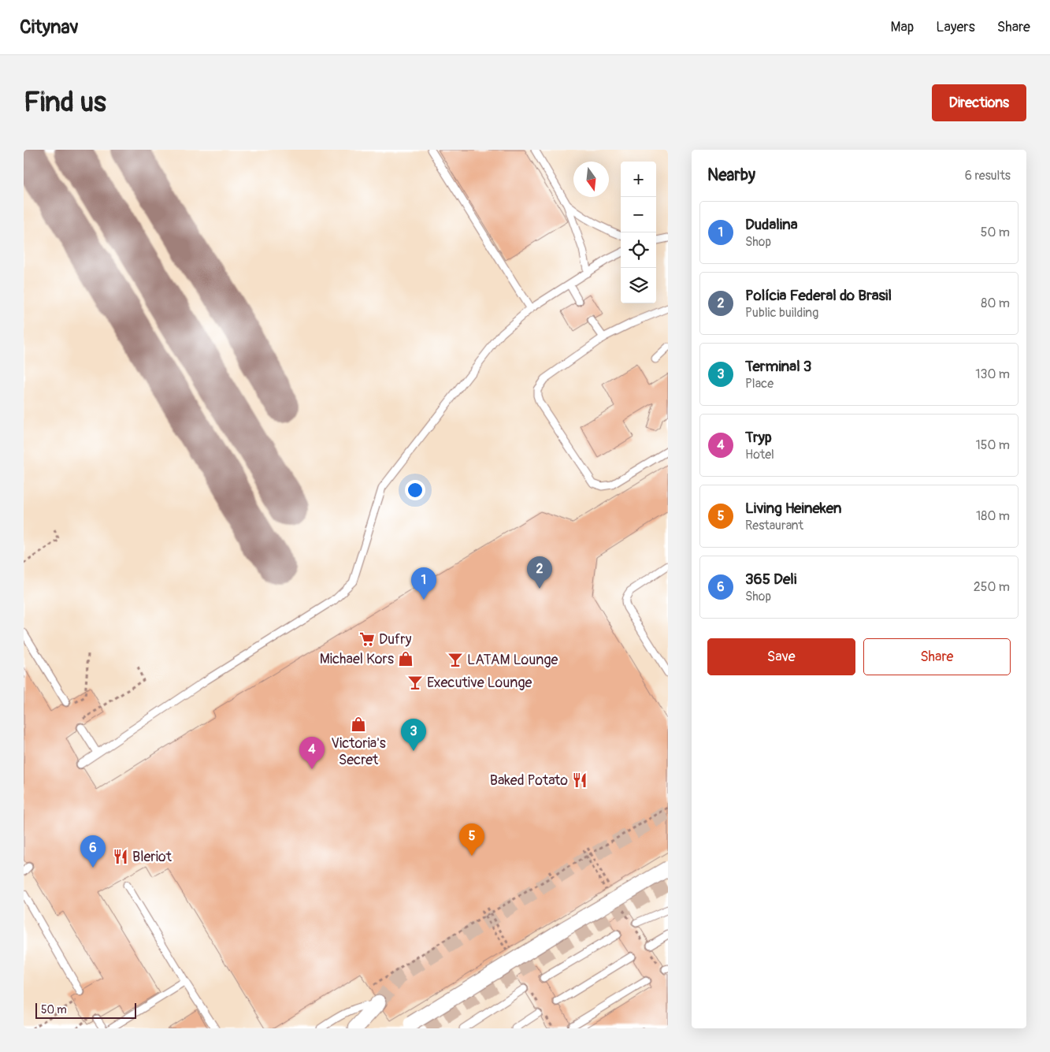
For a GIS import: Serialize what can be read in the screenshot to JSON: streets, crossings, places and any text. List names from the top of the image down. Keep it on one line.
{"places":{"supermarket":["Dufry"],"shop":["Michael Kors","Victoria's Secret"],"bar":["LATAM Lounge","Executive Lounge"],"restaurant":["Baked Potato","Bleriot"]},"scale_bar":"50 m","north":"bottom","page":{"header":"Citynav","nav":["Map","Layers","Share"],"buttons":["Directions",["Save","Share"]],"title":"Find us","heading":["Nearby","6 results"],"map_buttons":["+","−"],"list":[{"mark":"1","name":"Dudalina","note":"Shop","value":"50 m"},{"mark":"2","name":"Polícia Federal do Brasil","note":"Public building","value":"80 m"},{"mark":"3","name":"Terminal 3","note":"Place","value":"130 m"},{"mark":"4","name":"Tryp","note":"Hotel","value":"150 m"},{"mark":"5","name":"Living Heineken","note":"Restaurant","value":"180 m"},{"mark":"6","name":"365 Deli","note":"Shop","value":"250 m"}],"pins":["2","1","3","4","5","6"],"scale":"50 m"}}
